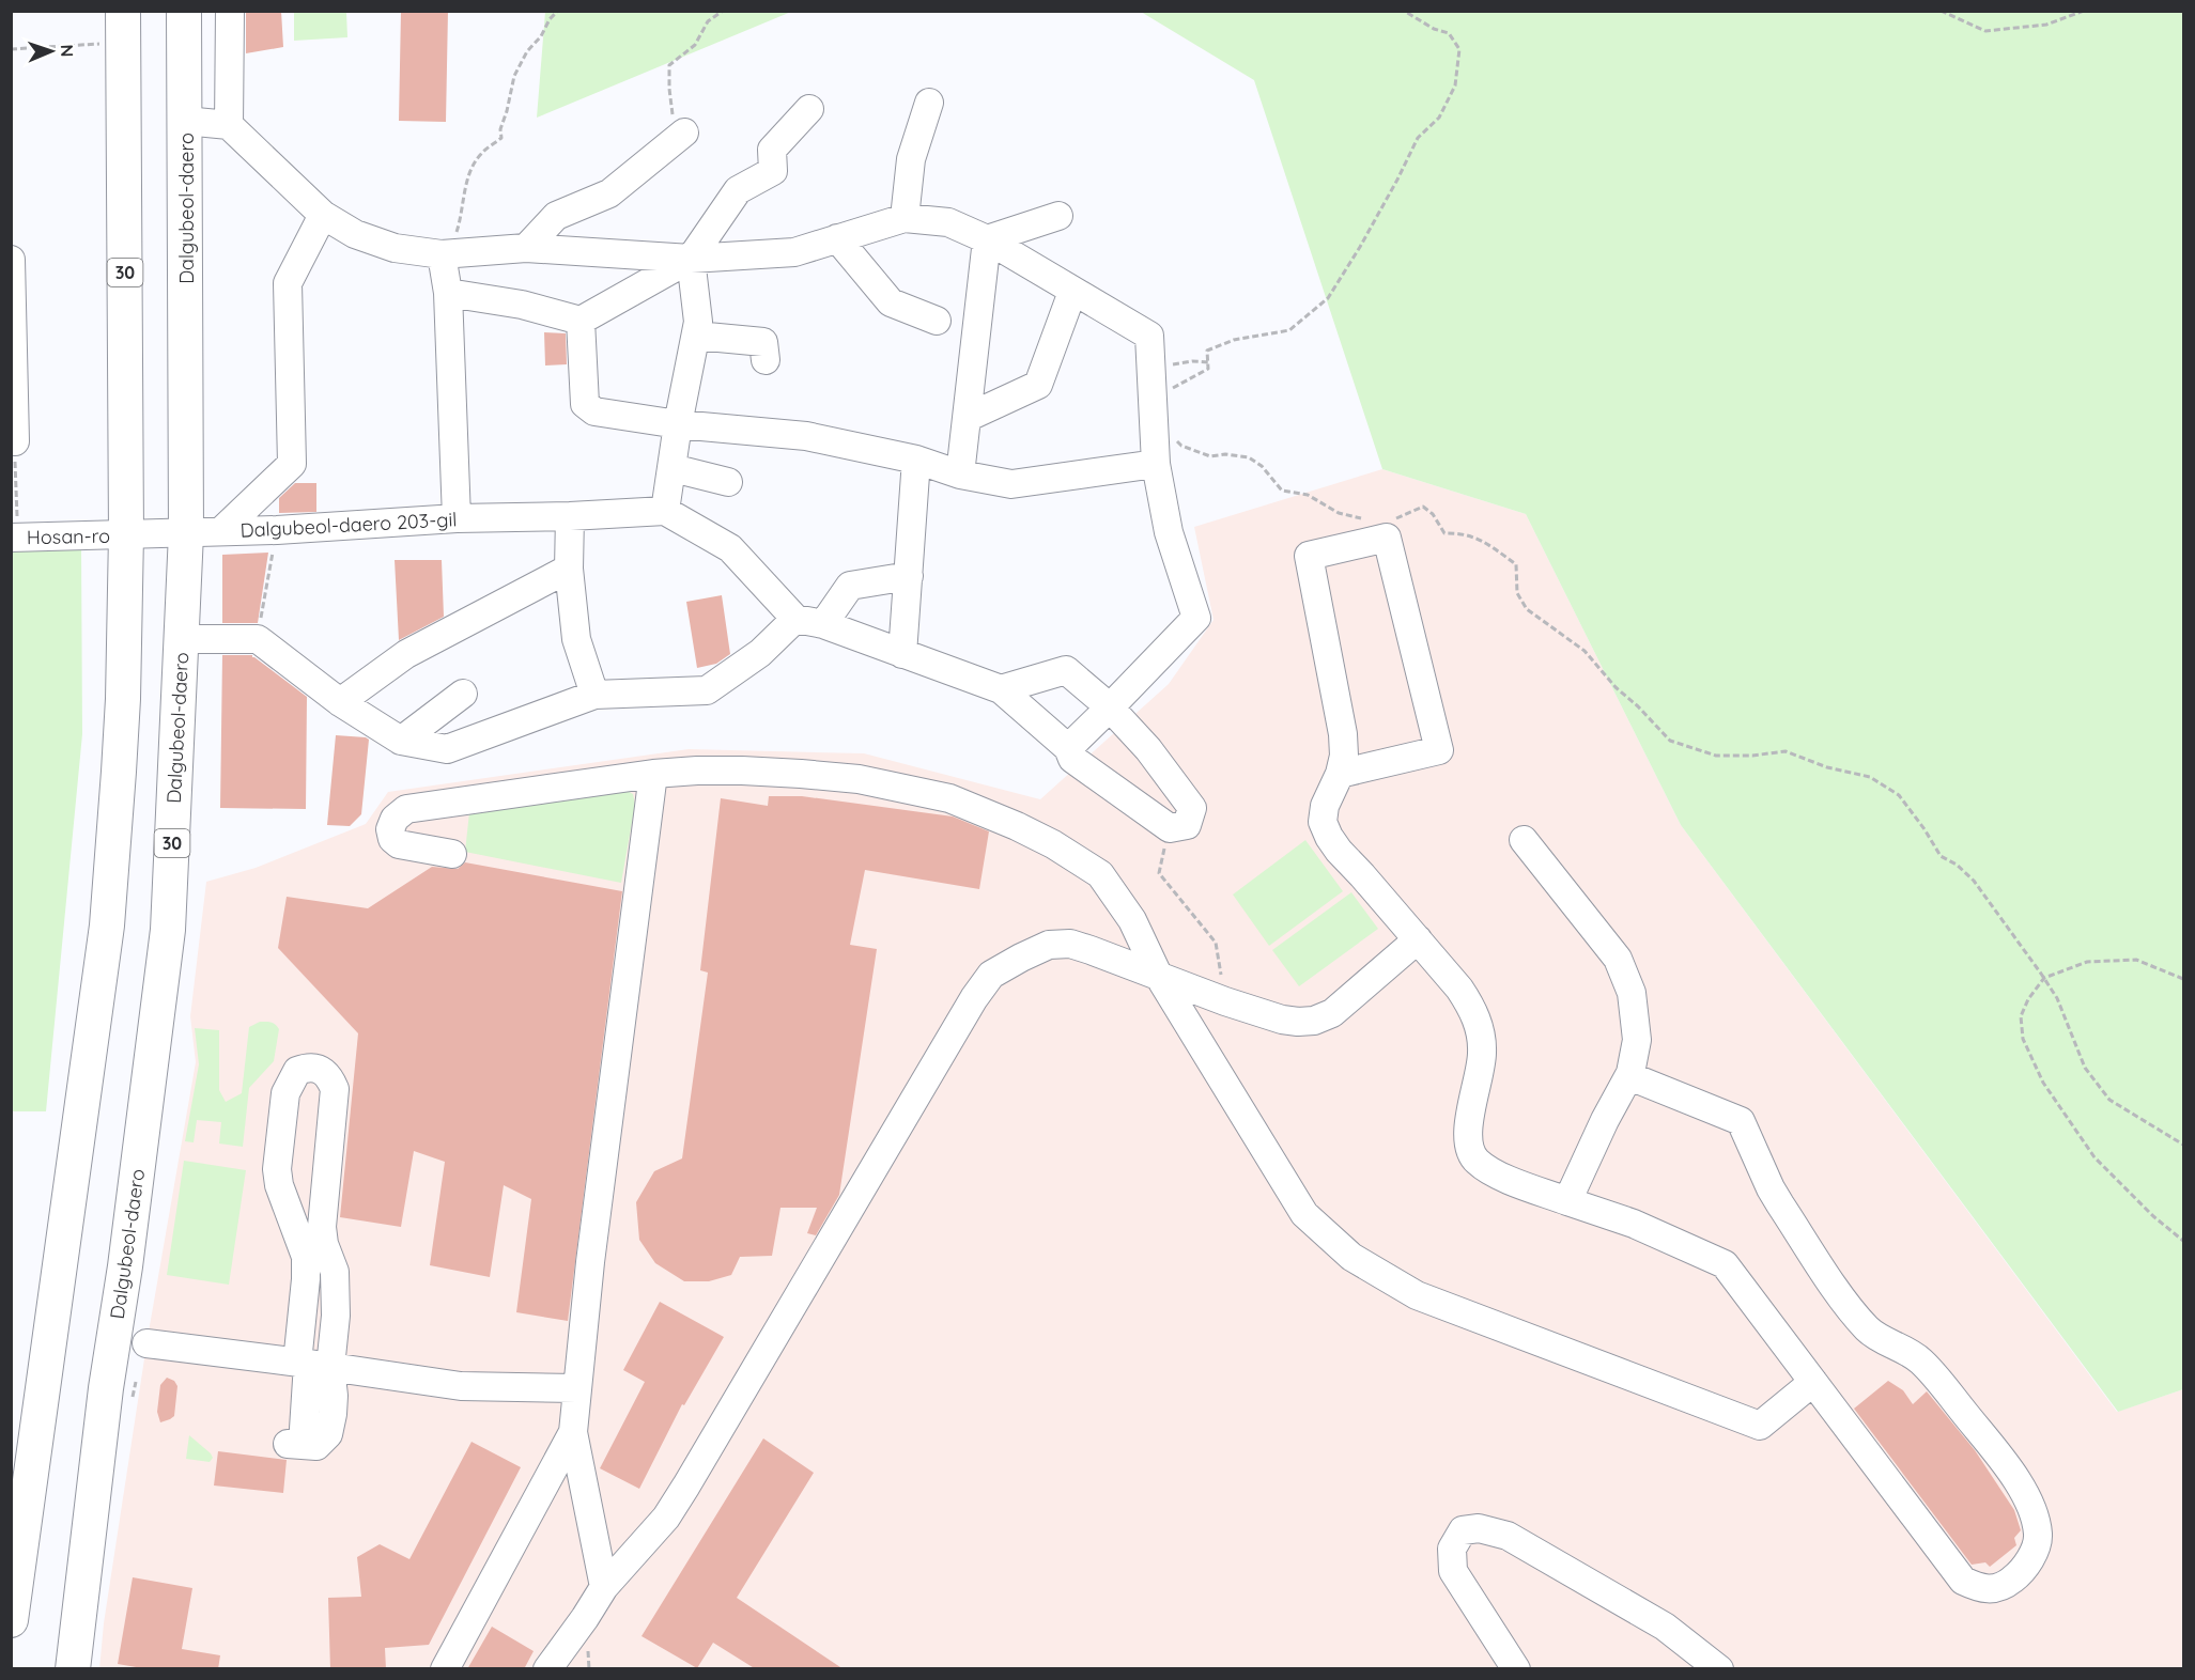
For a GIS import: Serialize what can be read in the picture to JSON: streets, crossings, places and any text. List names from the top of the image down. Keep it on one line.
{"streets":{"main road":["Dalgubeol-daero","30"],"street":["Dalgubeol-daero 203-gil","Hosan-ro"]},"crossings":[["Dalgubeol-daero","Dalgubeol-daero 203-gil"],["30","Dalgubeol-daero 203-gil"],["30","Hosan-ro"],["Dalgubeol-daero 203-gil","Hosan-ro"]],"north":"right"}
